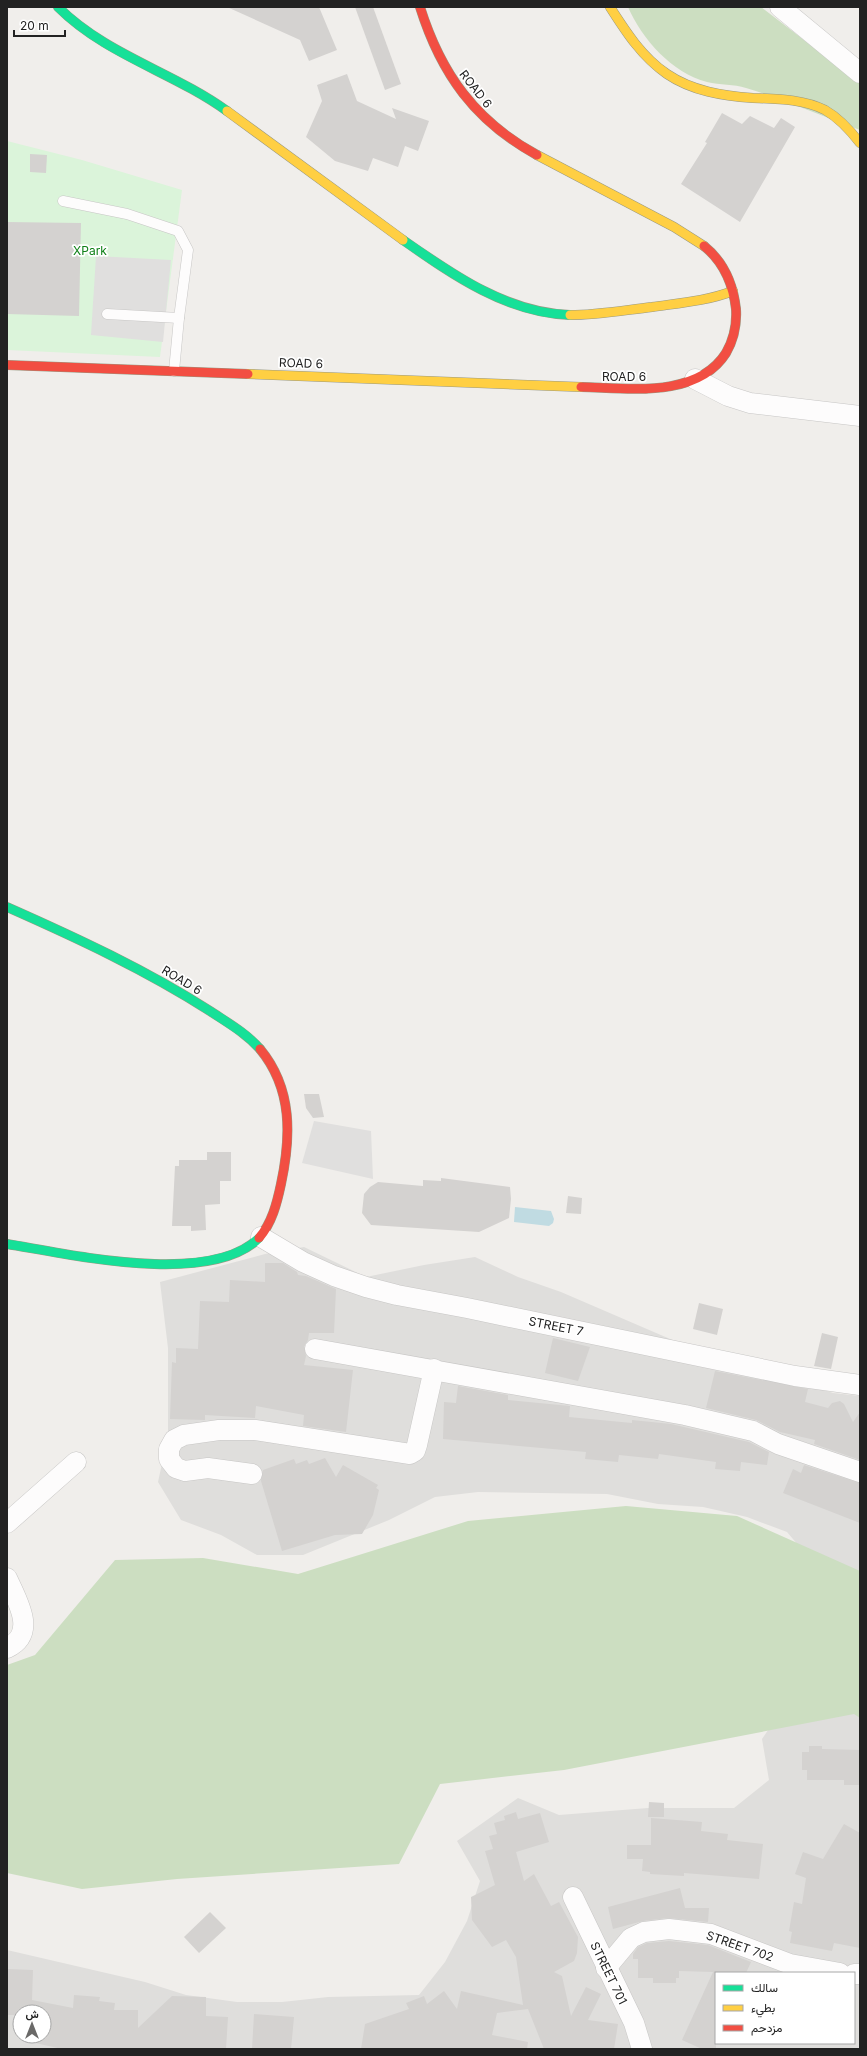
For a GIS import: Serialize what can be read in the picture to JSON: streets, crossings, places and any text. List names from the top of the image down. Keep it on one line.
{"streets":{"street":["ROAD 6","STREET 7","STREET 702","STREET 701"]},"crossings":[["ROAD 6","STREET 7"],["STREET 702","STREET 701"]],"parks":["XPark"],"legend":["سالك","بطيء","مزدحم"],"scale_bar":"20 m","north":"top"}
